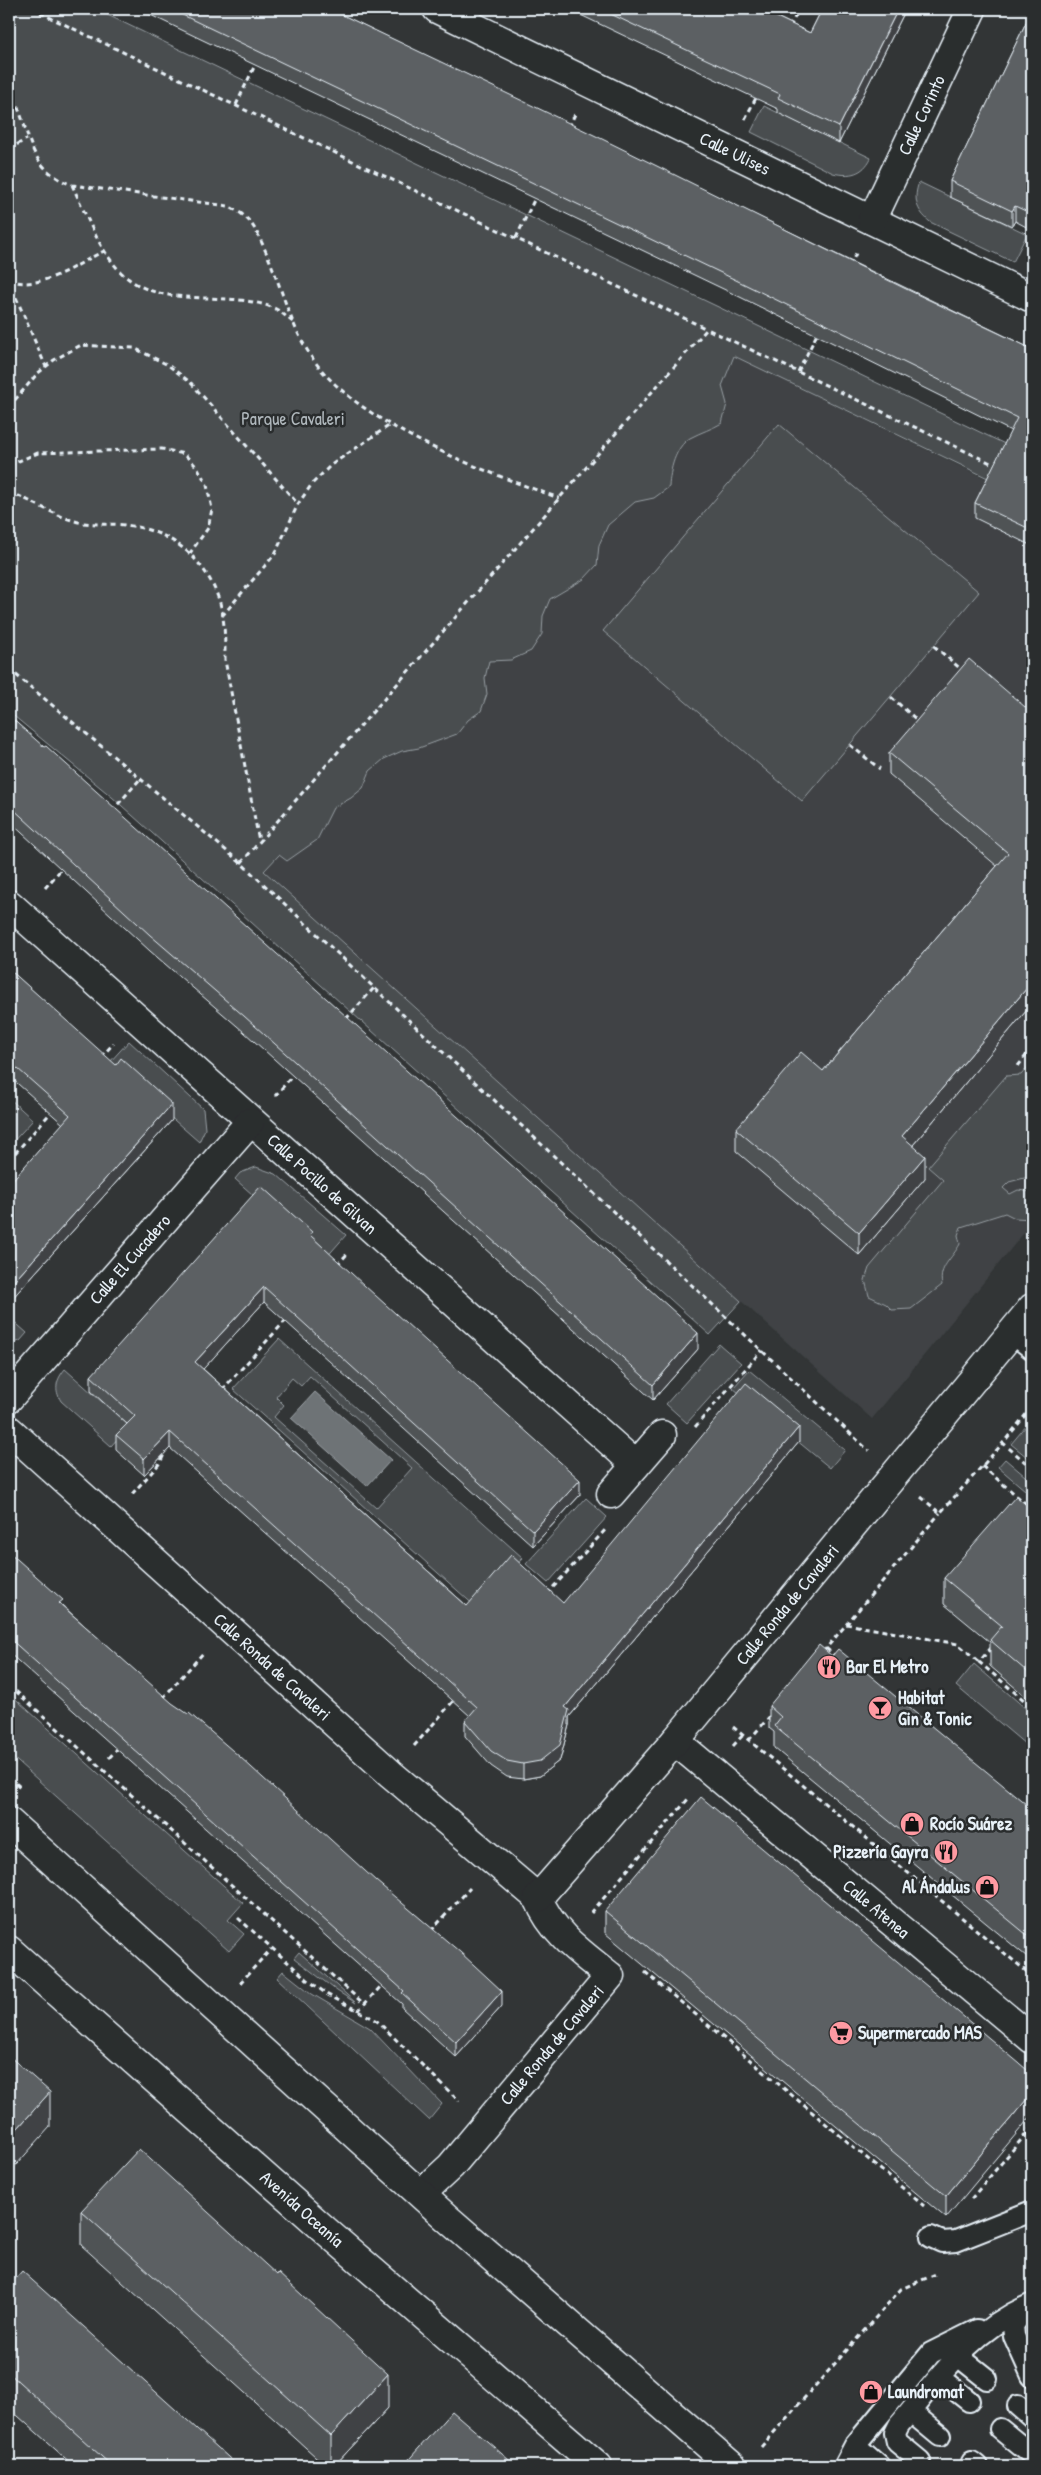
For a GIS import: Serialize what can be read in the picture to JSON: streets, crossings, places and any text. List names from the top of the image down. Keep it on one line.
{"streets":{"street":["Calle Corinto","Calle Ulises","Calle Pocillo de Gilvan","Calle El Cucadero","Calle Ronda de Cavaleri","Calle Atenea","Avenida Oceanía"]},"crossings":[["Calle Corinto","Calle Ulises"],["Calle Pocillo de Gilvan","Calle El Cucadero"],["Calle Ronda de Cavaleri","Calle Atenea"]],"parks":["Parque Cavaleri"],"places":{"restaurant":["Bar El Metro","Pizzería Gayra"],"bar":["Habitat Gin & Tonic"],"shop":["Rocío Suárez","Al Ándalus","Laundromat"],"supermarket":["Supermercado MAS"]}}
